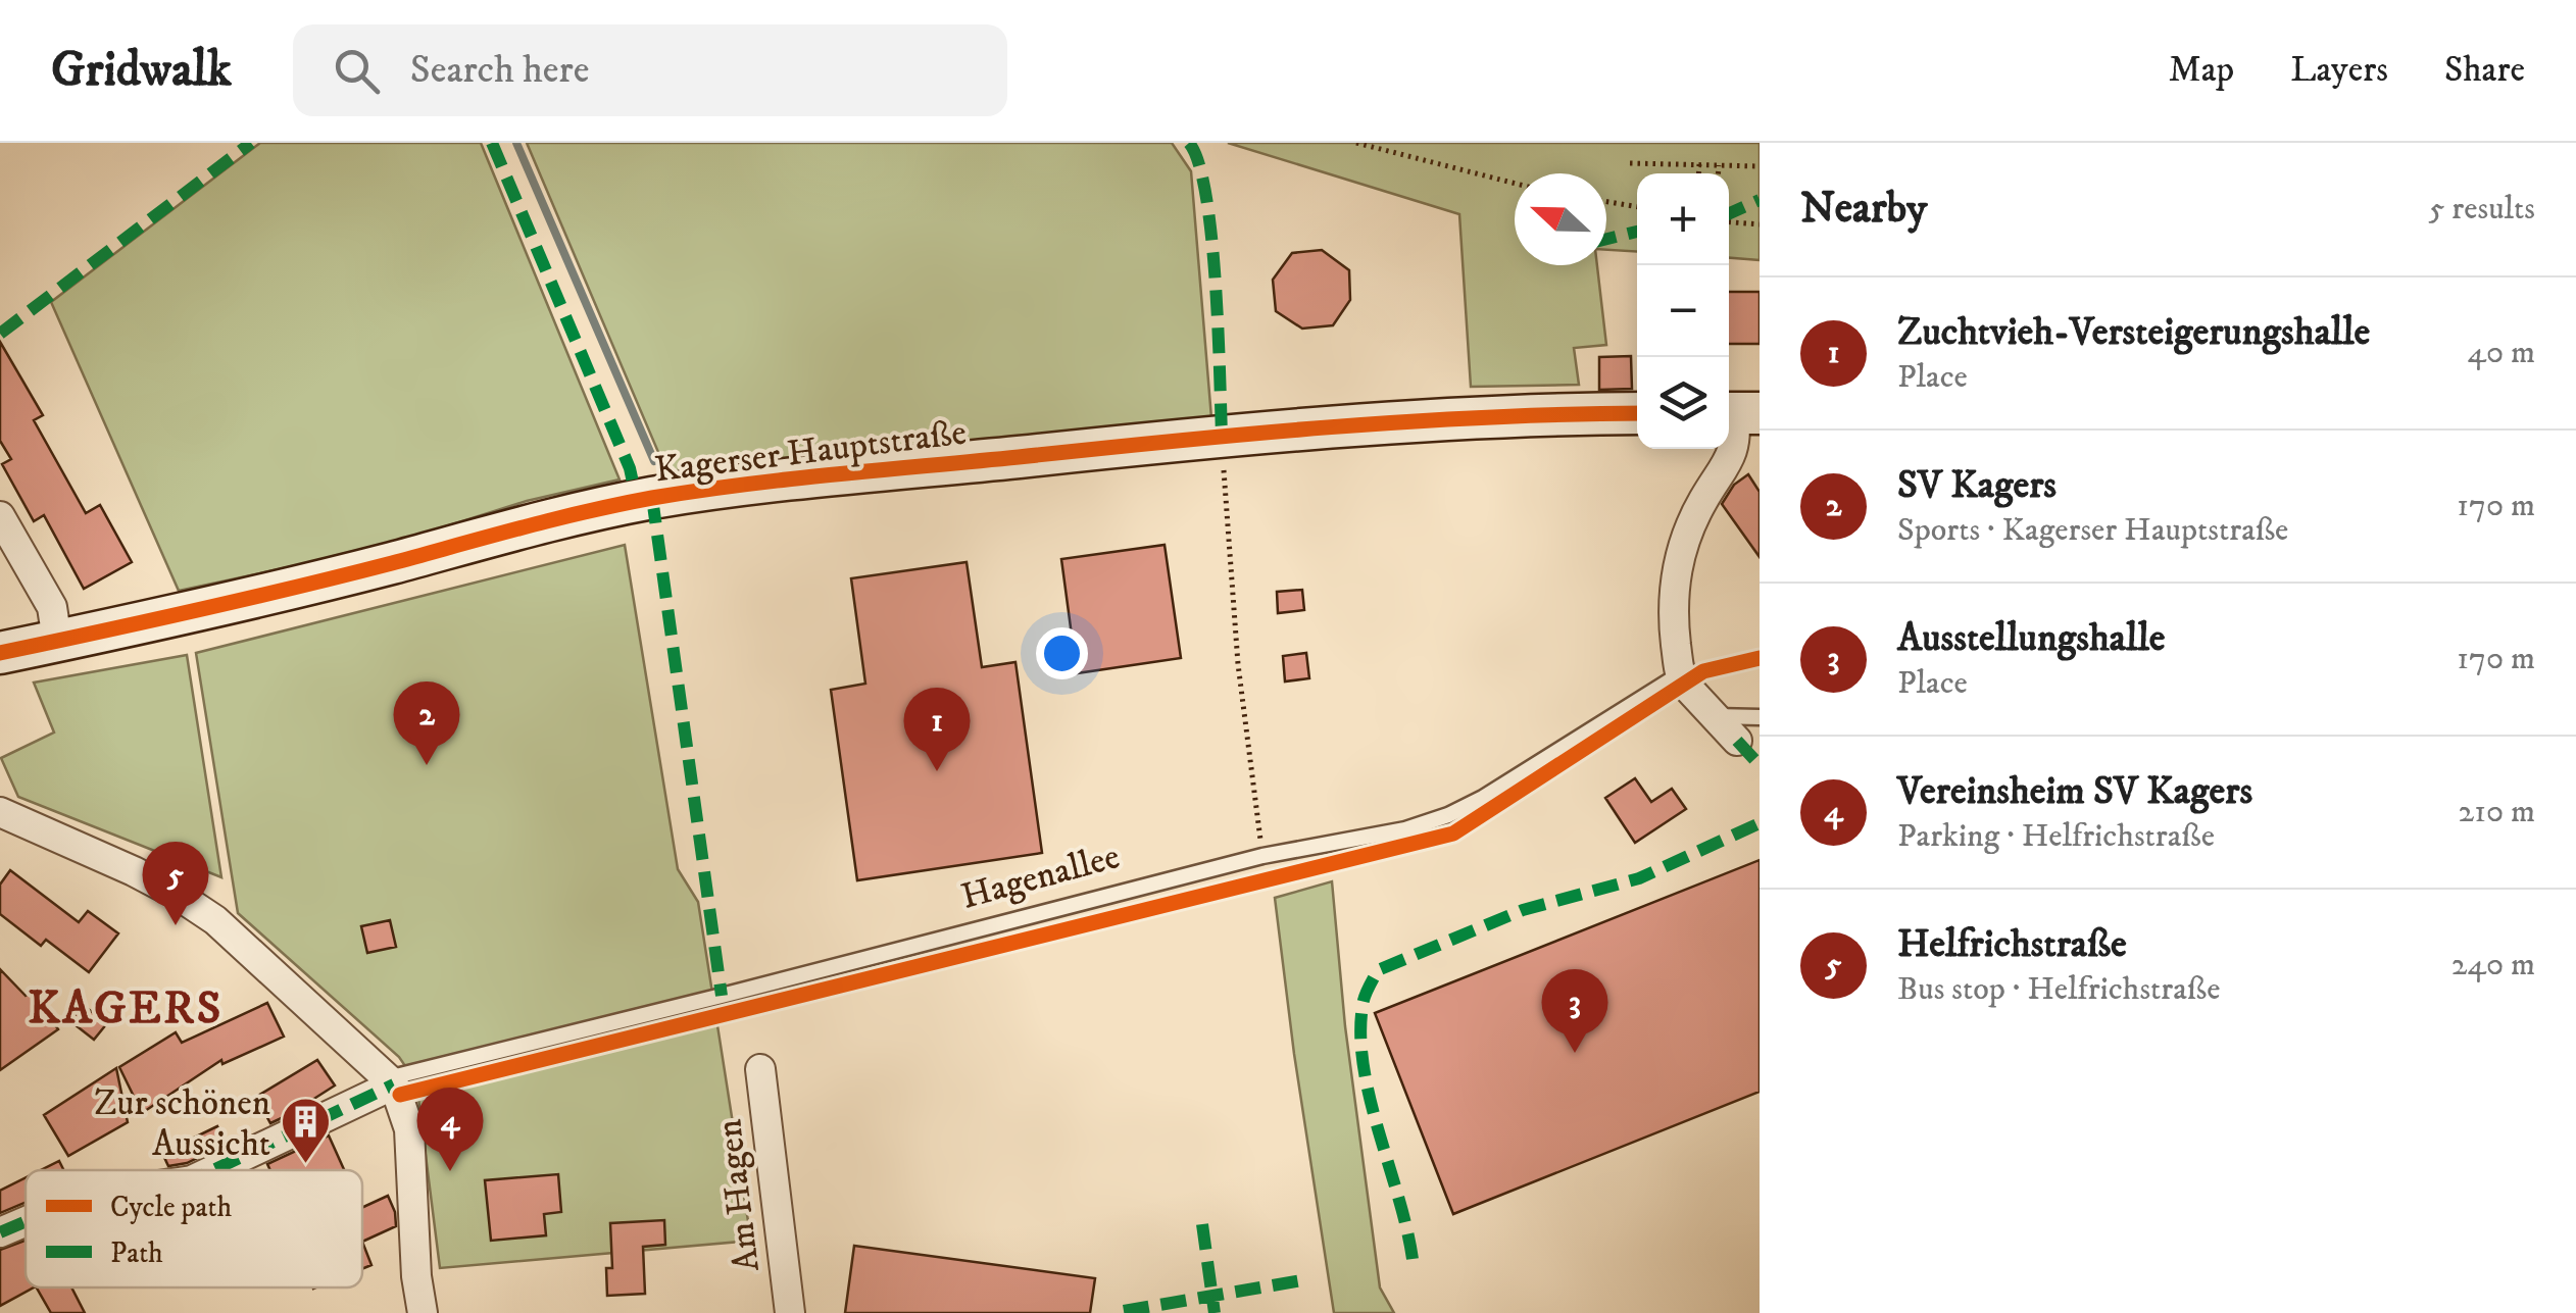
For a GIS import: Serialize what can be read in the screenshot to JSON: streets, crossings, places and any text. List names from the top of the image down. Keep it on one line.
{"streets":{"street":["Kagerser Hauptstraße","Hagenallee","Am Hagen"]},"districts":["KAGERS"],"places":{"building":["Zur schönen Aussicht"]},"legend":["Cycle path","Path"],"north":"left","page":{"header":"Gridwalk","search":"Search here","nav":["Map","Layers","Share"],"heading":["Nearby","5 results"],"map_buttons":["+","−"],"list":[{"mark":"1","name":"Zuchtvieh-Versteigerungshalle","note":"Place","value":"40 m"},{"mark":"2","name":"SV Kagers","note":"Sports · Kagerser Hauptstraße","value":"170 m"},{"mark":"3","name":"Ausstellungshalle","note":"Place","value":"170 m"},{"mark":"4","name":"Vereinsheim SV Kagers","note":"Parking · Helfrichstraße","value":"210 m"},{"mark":"5","name":"Helfrichstraße","note":"Bus stop · Helfrichstraße","value":"240 m"}],"pins":["2","1","5","3","4"]}}
